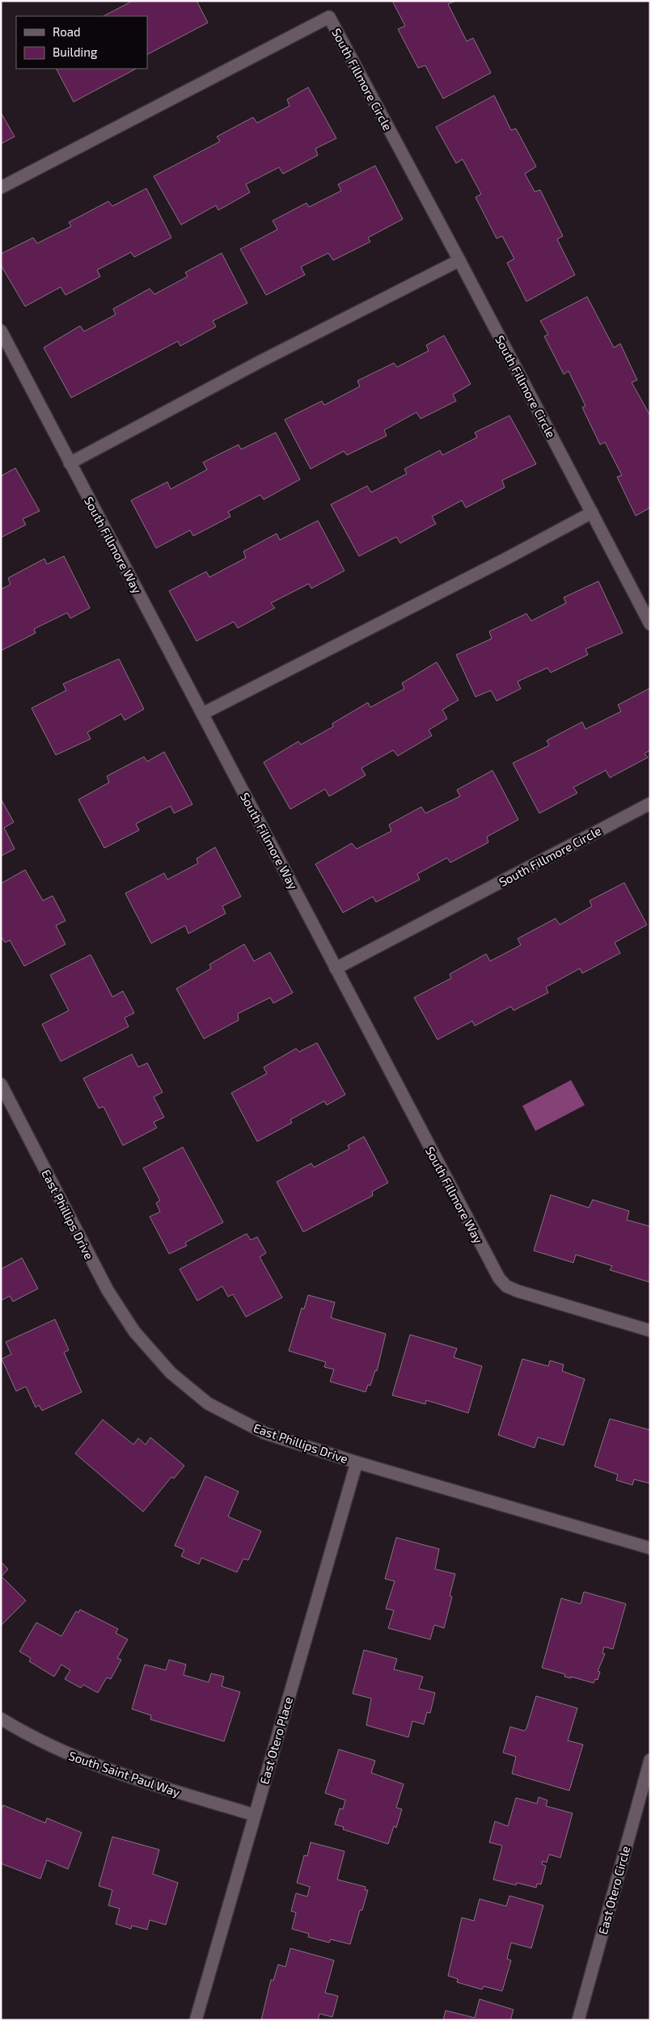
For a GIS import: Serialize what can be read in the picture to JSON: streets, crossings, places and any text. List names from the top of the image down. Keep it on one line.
{"streets":{"street":["South Fillmore Circle","South Fillmore Way","East Phillips Drive","East Otero Place","South Saint Paul Way","East Otero Circle"]},"crossings":[["South Fillmore Circle","South Fillmore Way"],["East Phillips Drive","East Otero Place"],["East Otero Place","South Saint Paul Way"]],"legend":["Road","Building"]}
